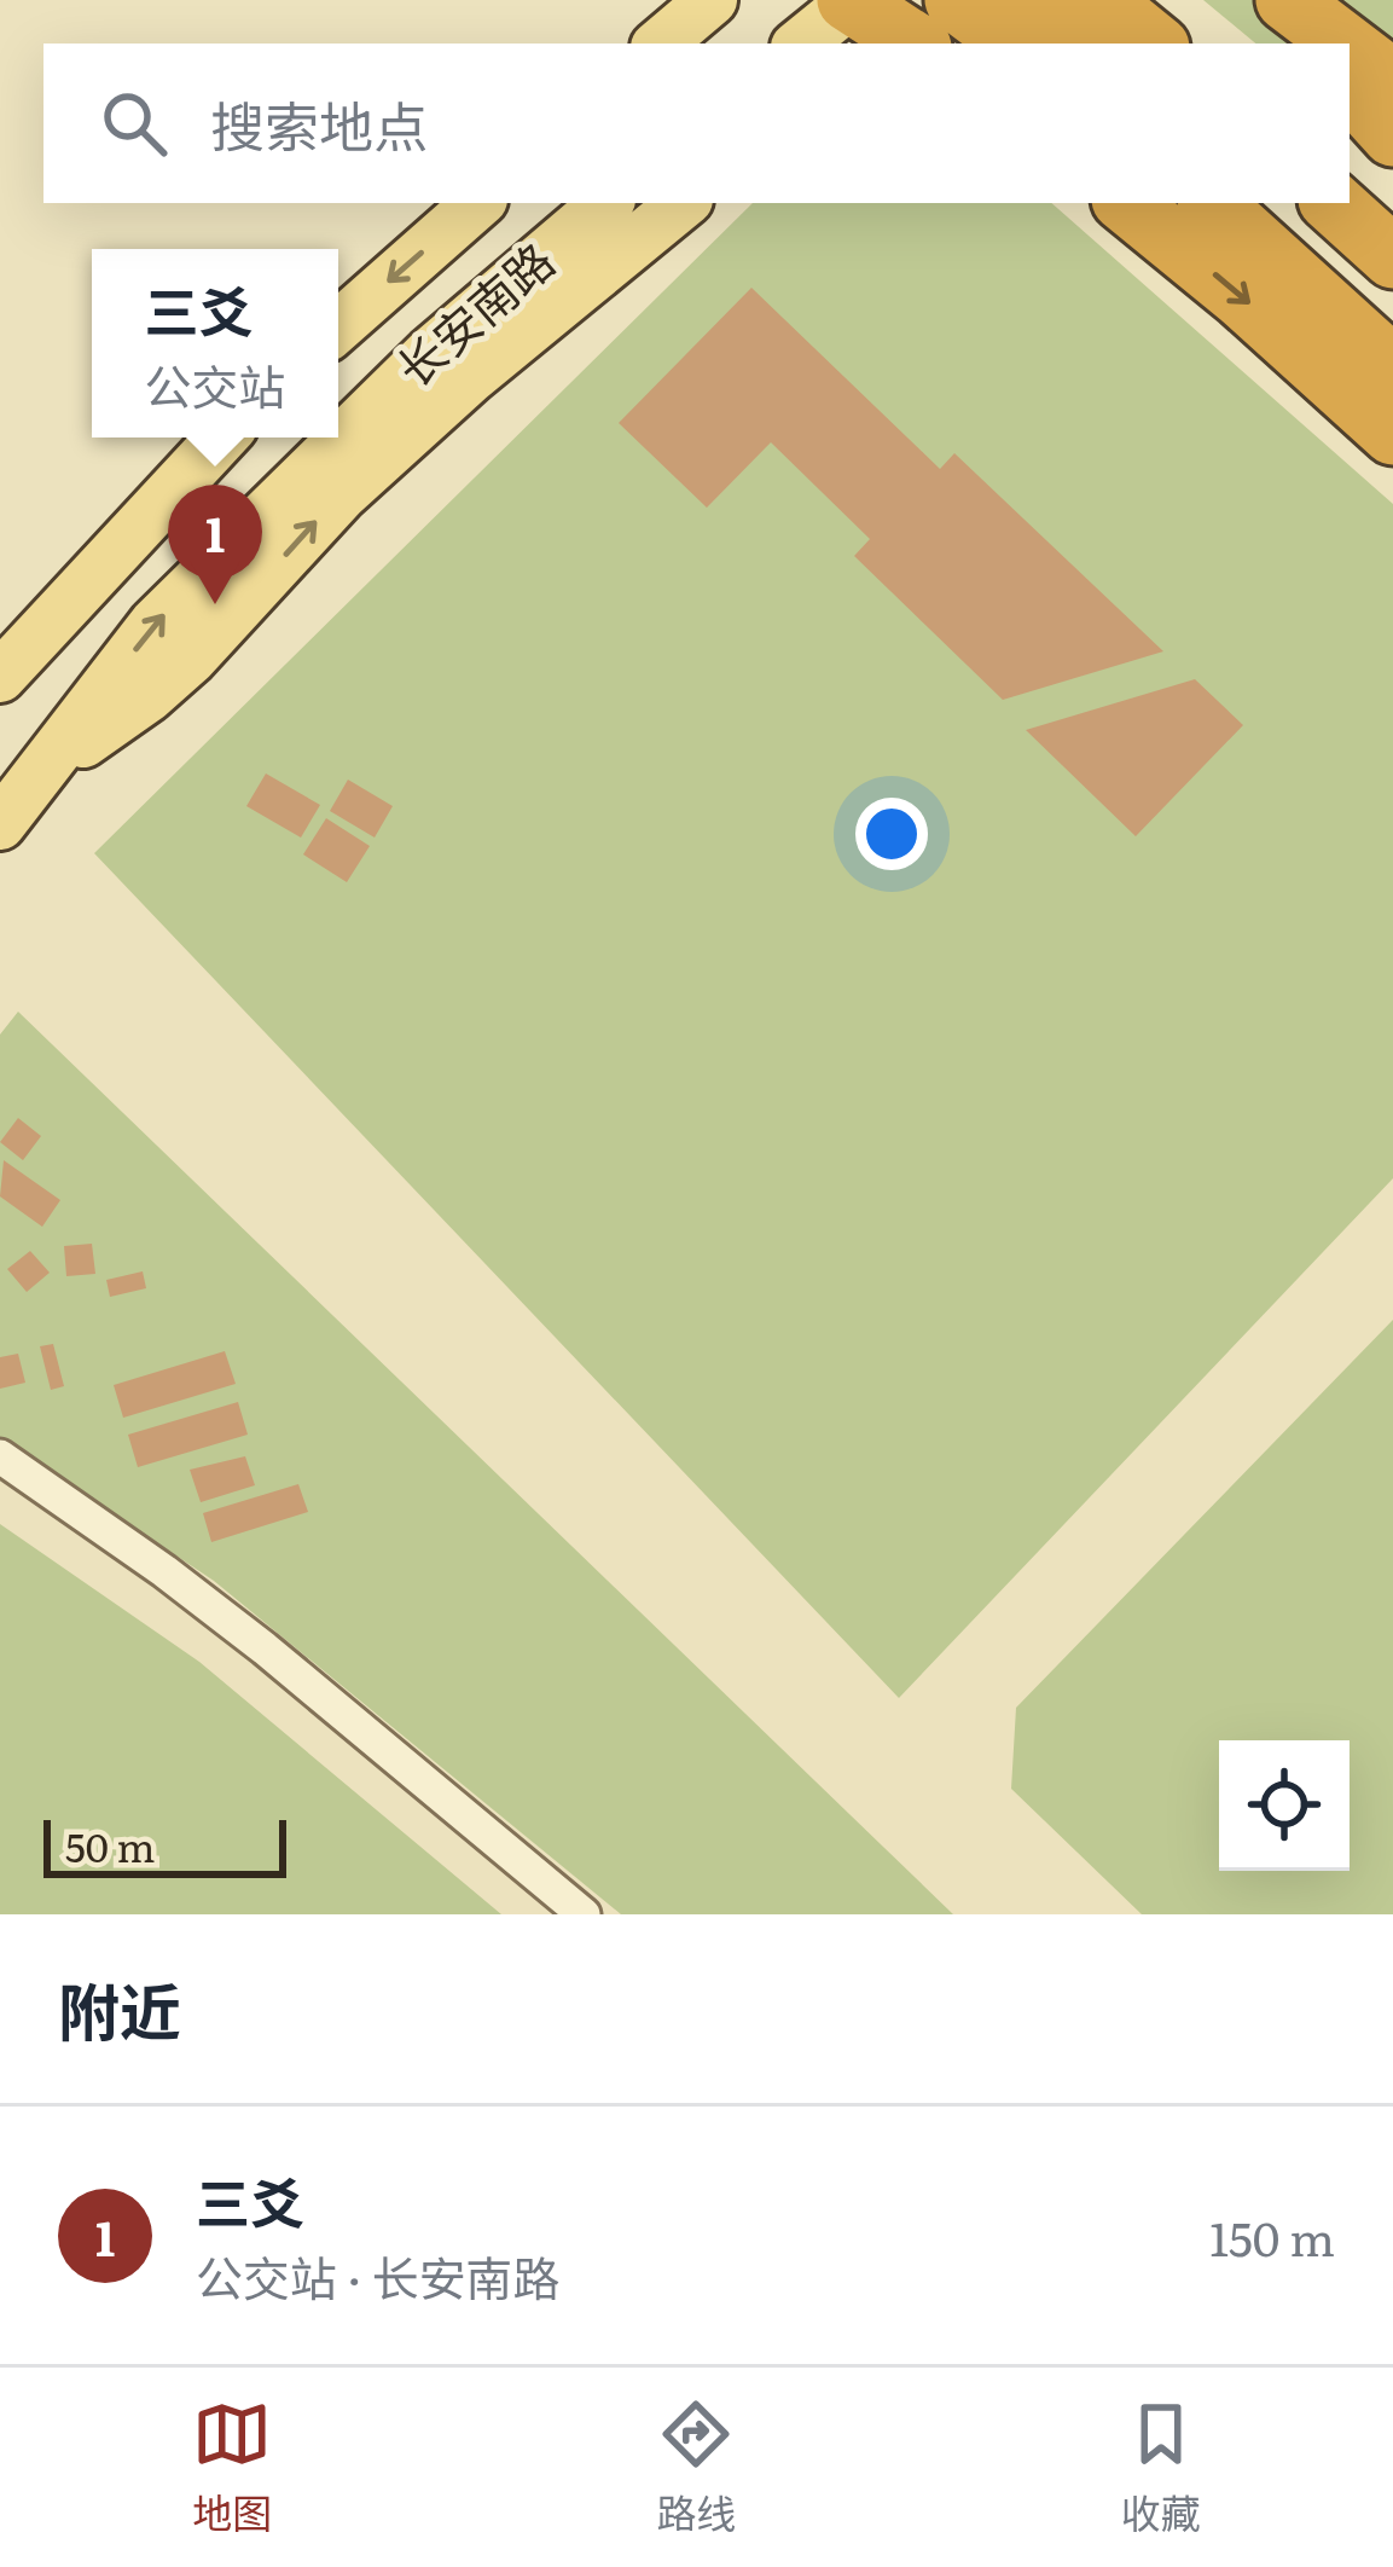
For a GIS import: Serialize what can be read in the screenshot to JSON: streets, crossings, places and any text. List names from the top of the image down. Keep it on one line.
{"streets":{"main road":["长安南路"]},"scale_bar":"50 m","page":{"search":"搜索地点","popup":["三爻","公交站"],"pins":"1","scale":"50 m","heading":"附近","list":[{"mark":"1","name":"三爻","note":"公交站 · 长安南路","value":"150 m"}],"nav":["地图","路线","收藏"]}}
